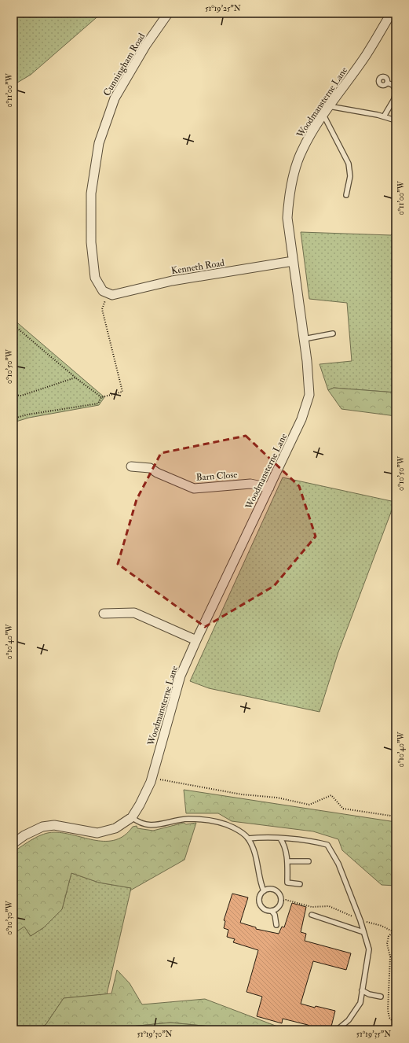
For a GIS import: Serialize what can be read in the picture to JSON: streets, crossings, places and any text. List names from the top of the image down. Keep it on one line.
{"streets":{"street":["Cunningham Road","Woodmansterne Lane","Kenneth Road","Barn Close"]},"crossings":[["Cunningham Road","Kenneth Road"],["Woodmansterne Lane","Kenneth Road"],["Woodmansterne Lane","Barn Close"]],"coordinates":["51°19'25\"N","0°11'00\"W","0°10'50\"W","0°10'40\"W","0°10'30\"W","51°19'30\"N","51°19'35\"N"]}
